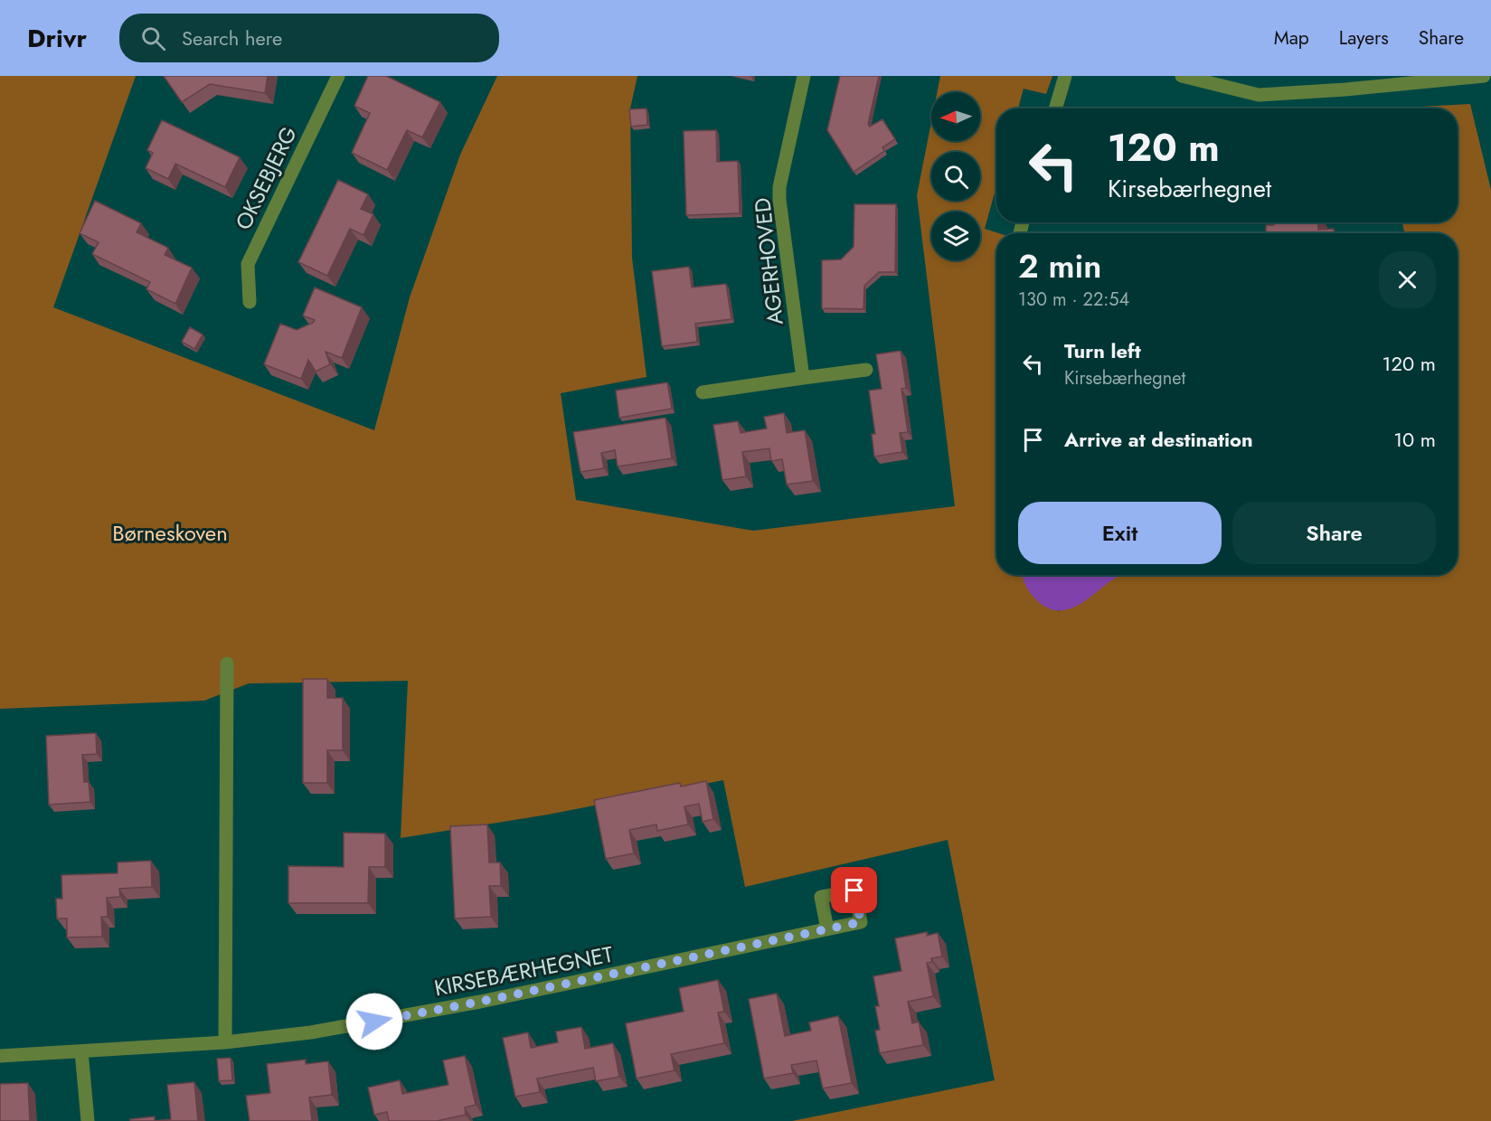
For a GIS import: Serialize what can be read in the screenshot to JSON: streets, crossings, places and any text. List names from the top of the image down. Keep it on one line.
{"streets":{"street":["OKSEBJERG","AGERHOVED","KIRSEBÆRHEGNET"]},"parks":["Børneskoven"],"north":"left","page":{"header":"Drivr","search":"Search here","nav":["Map","Layers","Share"],"turn":["120 m","Kirsebærhegnet"],"heading":["2 min","130 m · 22:54"],"list":[{"name":"Turn left","note":"Kirsebærhegnet","value":"120 m"},{"name":"Arrive at destination","value":"10 m"}],"buttons":["Exit","Share"]}}
